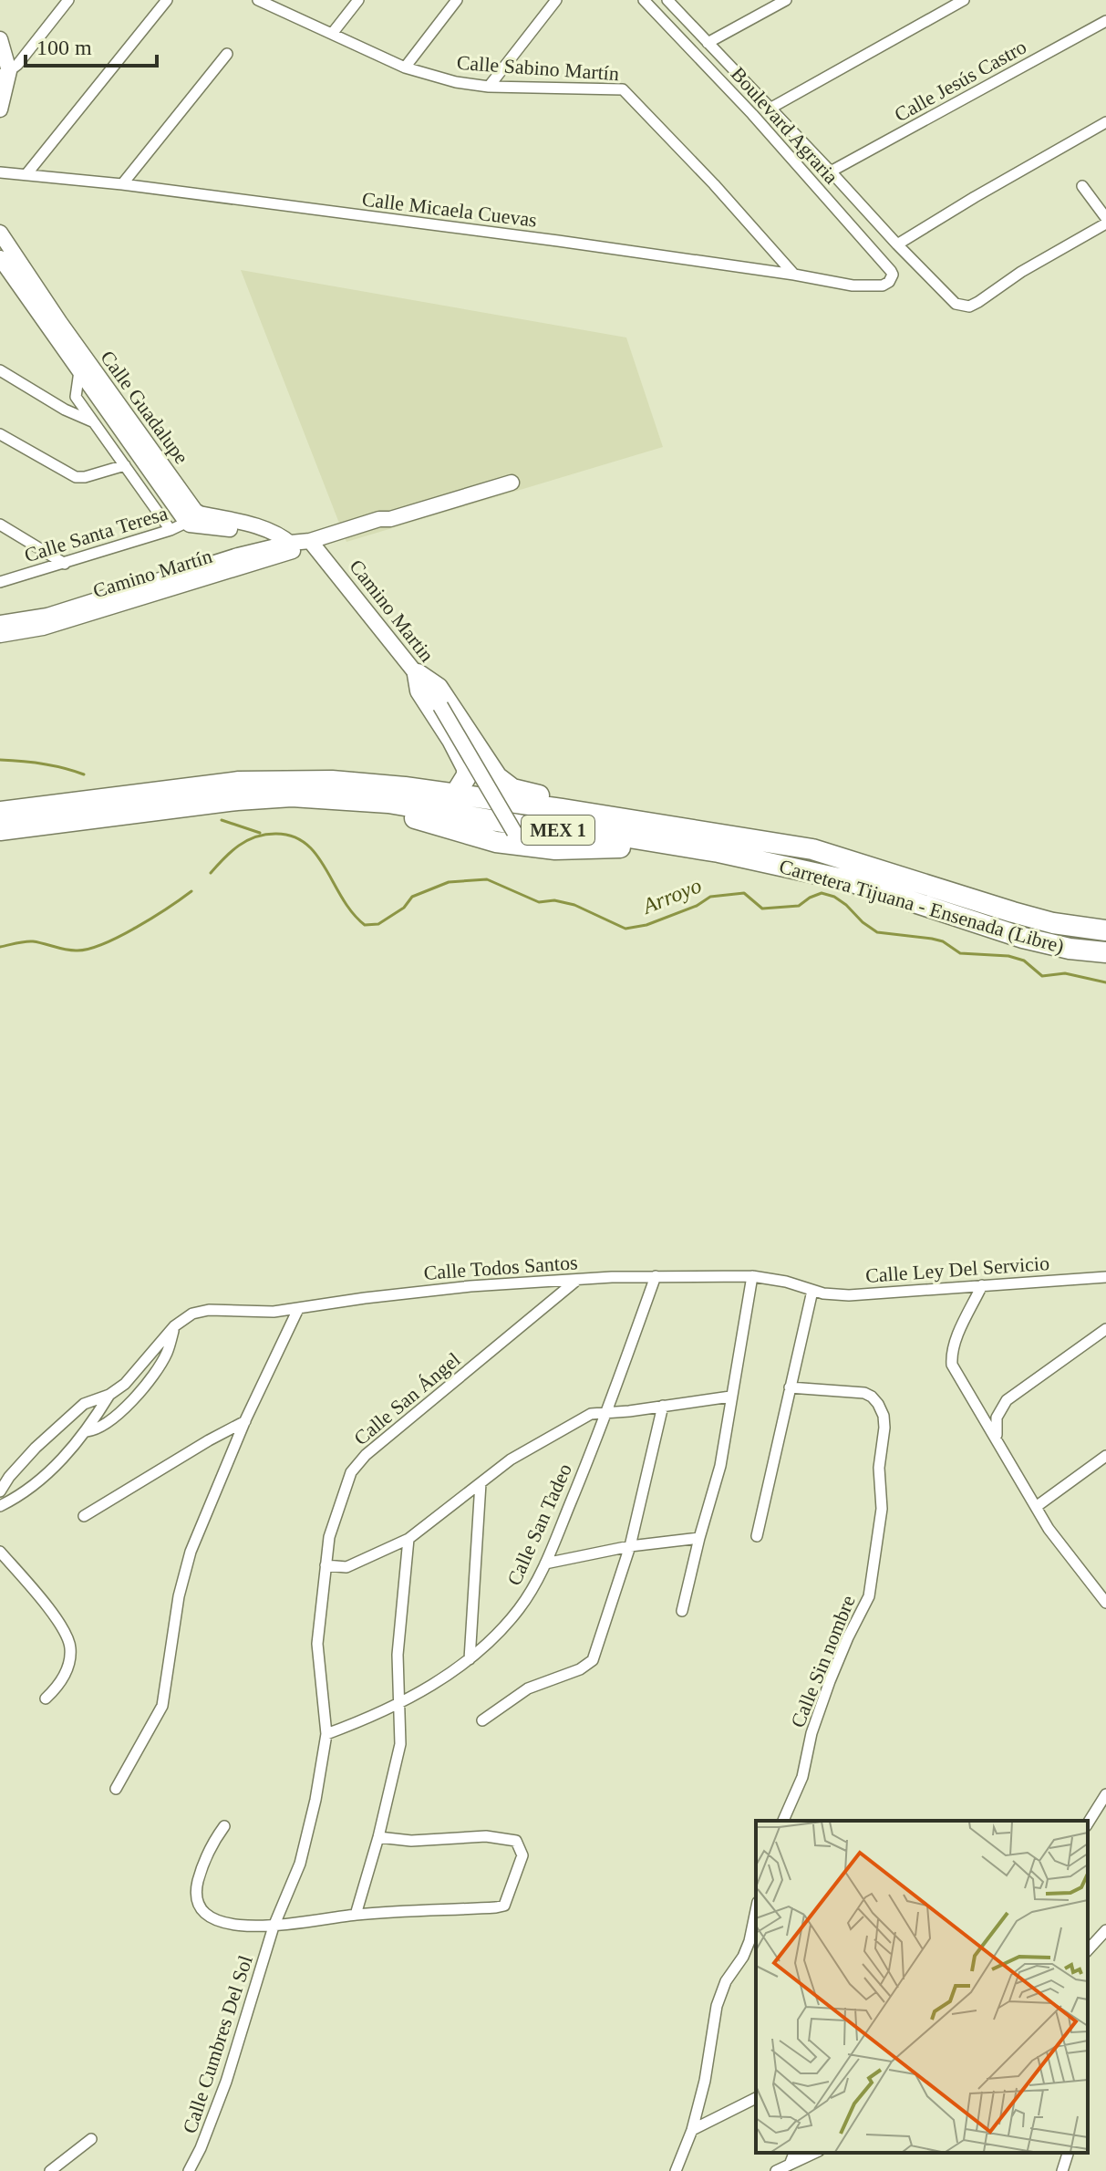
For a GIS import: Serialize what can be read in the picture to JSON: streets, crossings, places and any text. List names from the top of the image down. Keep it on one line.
{"streets":{"highway":["MEX 1","Carretera Tijuana - Ensenada (Libre)"],"street":["Calle Sabino Martín","Calle Jesús Castro","Boulevard Agraria","Calle Micaela Cuevas","Calle Guadalupe","Calle Santa Teresa","Camino Martín","Camino Martin","Calle Todos Santos","Calle Ley Del Servicio","Calle San Ángel","Calle San Tadeo","Calle Sin nombre","Calle Cumbres Del Sol"]},"crossings":[["Calle Sabino Martín","Calle Micaela Cuevas"],["Calle Jesús Castro","Boulevard Agraria"],["Boulevard Agraria","Calle Micaela Cuevas"],["Calle Guadalupe","Calle Santa Teresa"],["Camino Martín","Camino Martin"],["Calle Todos Santos","Calle Ley Del Servicio"],["Calle Todos Santos","Calle San Ángel"],["Calle Todos Santos","Calle San Tadeo"],["Calle San Ángel","Calle San Tadeo"],["Calle San Ángel","Calle Cumbres Del Sol"]],"water":["Arroyo"],"scale_bar":"100 m"}
